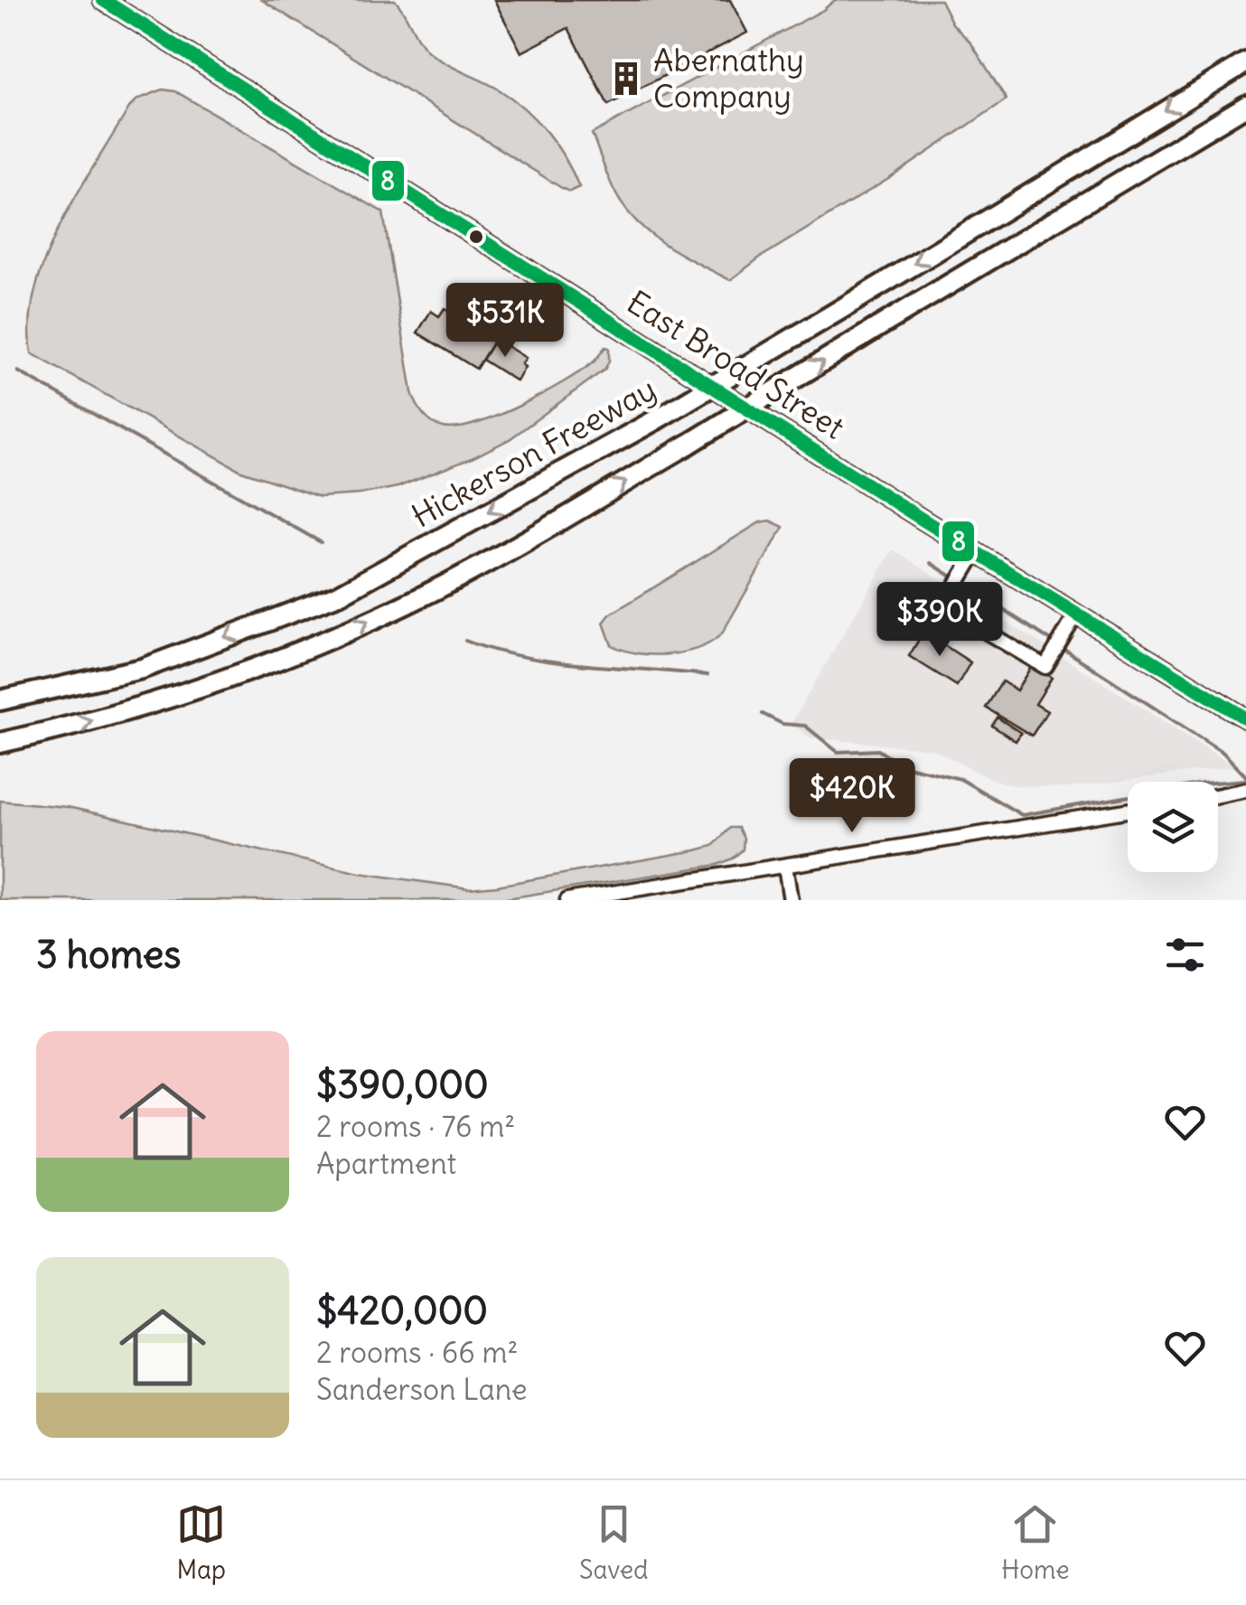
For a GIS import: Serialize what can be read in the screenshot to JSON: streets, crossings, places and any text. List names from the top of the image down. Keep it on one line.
{"streets":{"highway":["Hickerson Freeway"],"main road":["East Broad Street"]},"places":{"building":["Abernathy Company"]},"lines":["transit line 8"],"page":{"price":["$531K","$390K","$420K"],"heading":"3 homes","list":[{"name":"$390,000","note":"2 rooms · 76 m² · Apartment"},{"name":"$420,000","note":"2 rooms · 66 m² · Sanderson Lane"}],"tabs":["Map","Saved","Home"]}}
